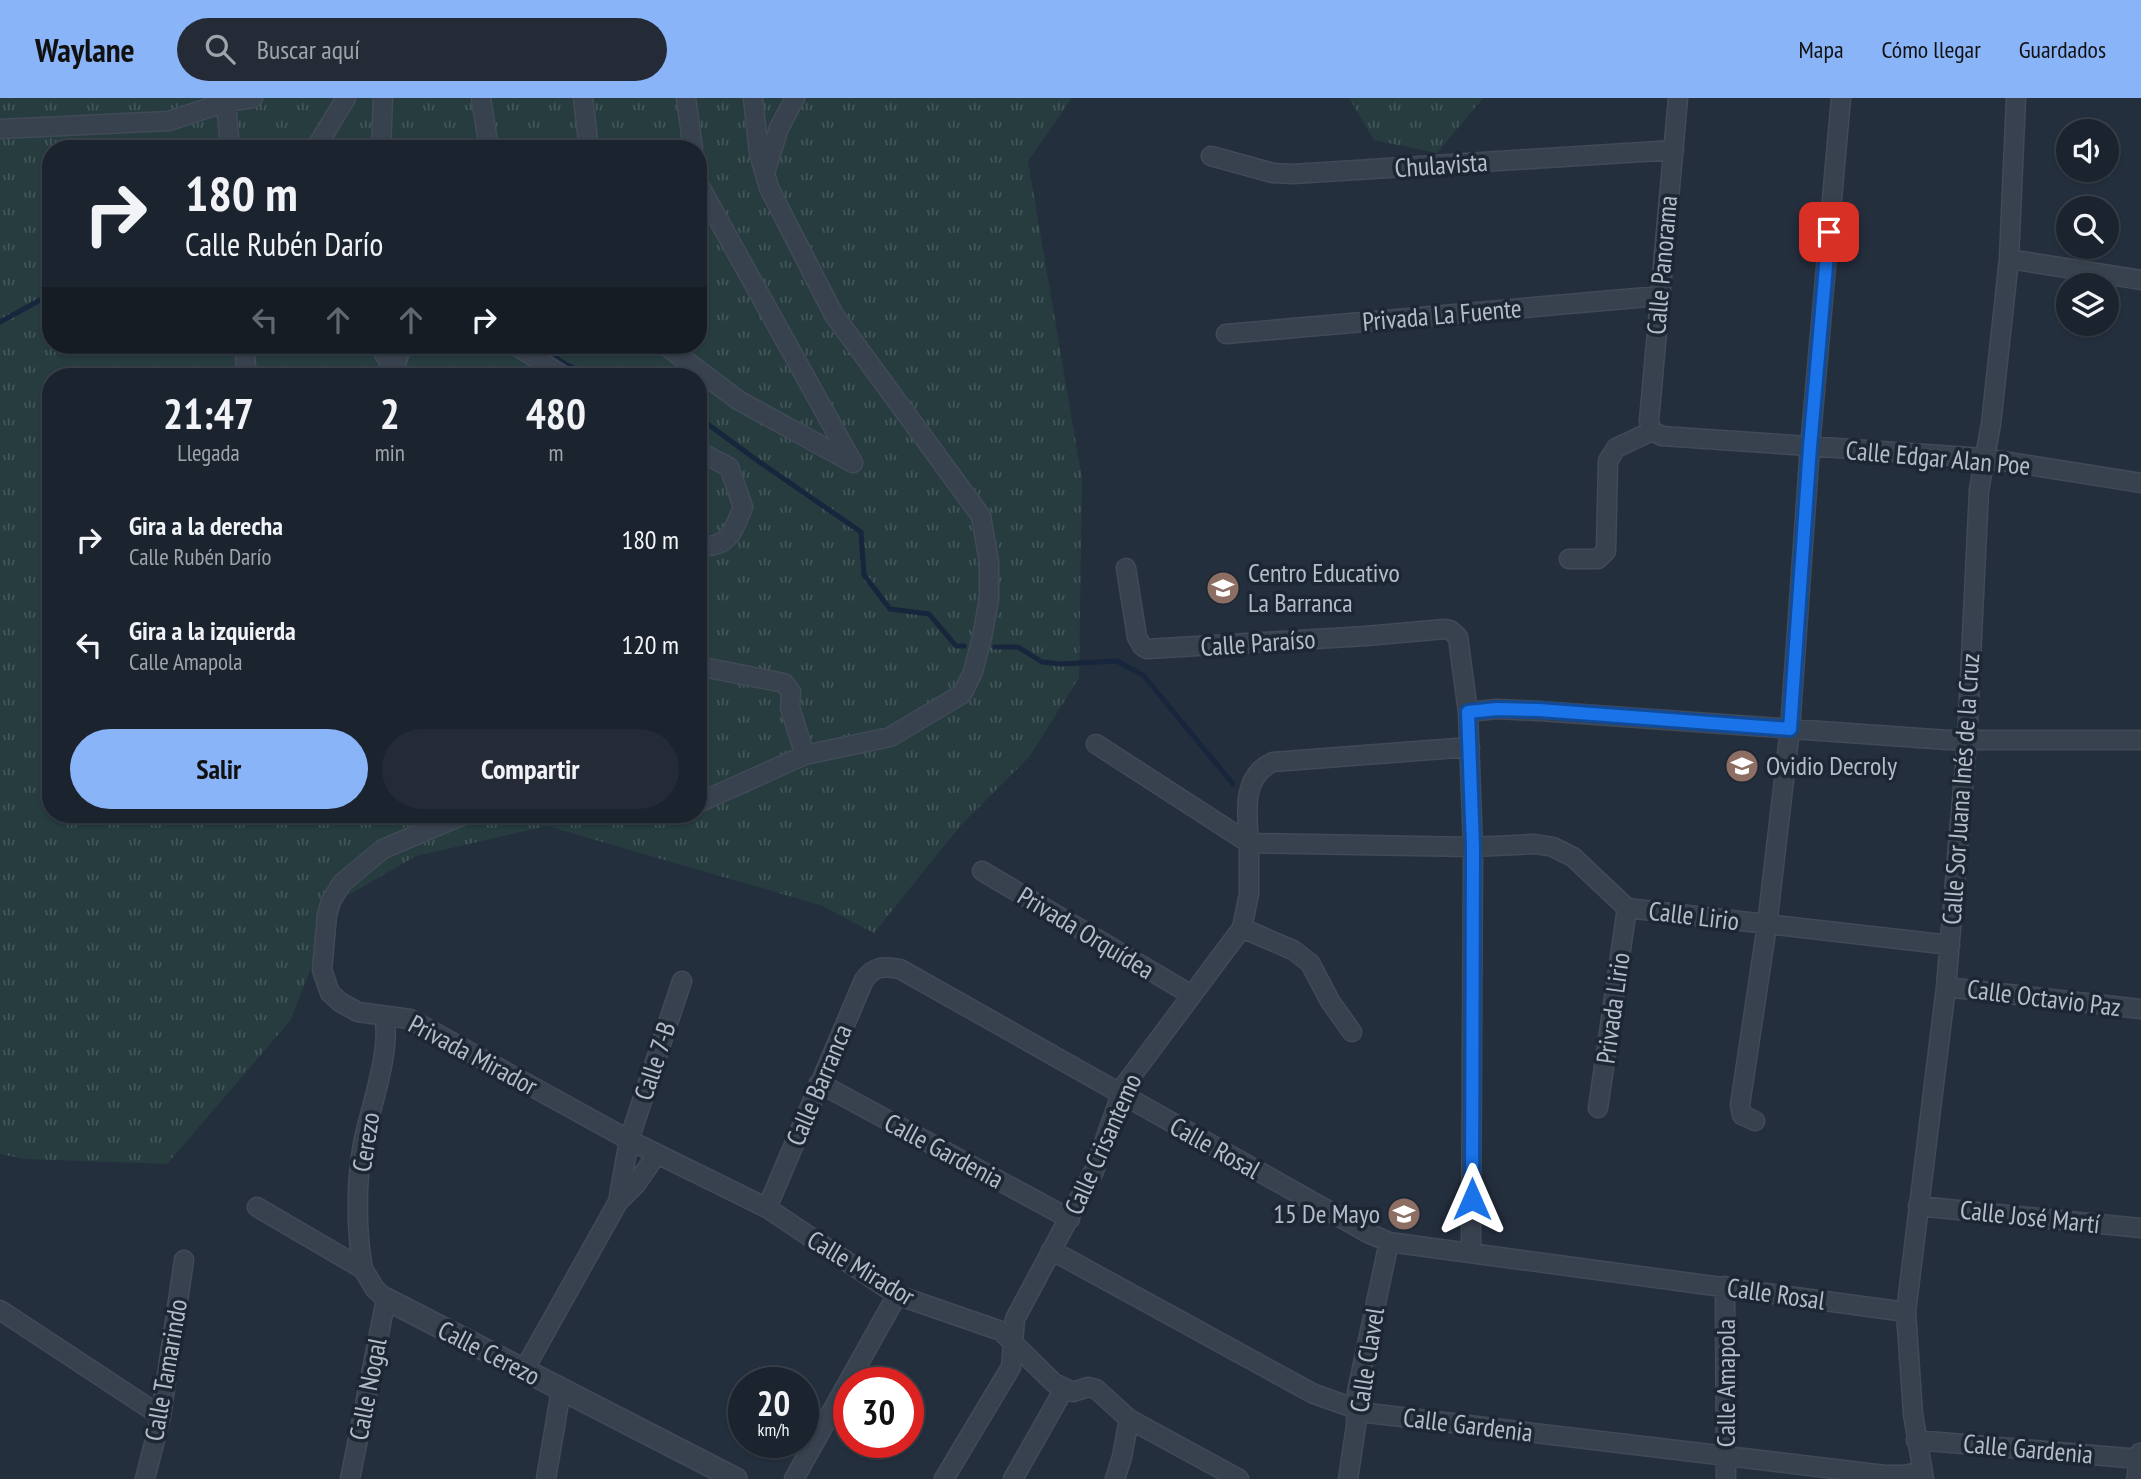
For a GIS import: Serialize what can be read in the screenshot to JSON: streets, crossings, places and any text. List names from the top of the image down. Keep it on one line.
{"streets":{"street":["Chulavista","Calle Panorama","Privada La Fuente","Calle Edgar Alan Poe","Calle Paraíso","Calle Sor Juana Inés de la Cruz","Calle Lirio","Privada Orquídea","Calle Octavio Paz","Privada Lirio","Privada Mirador","Calle 7-B","Calle Barranca","Cerezo","Calle Crisantemo","Calle Rosal","Calle Gardenia","Calle José Martí","Calle Mirador","Calle Cerezo","Calle Clavel","Calle Tamarindo","Calle Amapola","Calle Nogal"]},"crossings":[["Chulavista","Calle Panorama"],["Calle Panorama","Privada La Fuente"],["Calle Panorama","Calle Edgar Alan Poe"],["Calle Edgar Alan Poe","Calle Sor Juana Inés de la Cruz"],["Calle Sor Juana Inés de la Cruz","Calle Lirio"],["Calle Sor Juana Inés de la Cruz","Calle Octavio Paz"],["Calle Sor Juana Inés de la Cruz","Calle Rosal"],["Calle Sor Juana Inés de la Cruz","Calle Gardenia"],["Calle Sor Juana Inés de la Cruz","Calle José Martí"],["Calle Lirio","Privada Lirio"],["Calle Lirio","Calle Crisantemo"],["Privada Orquídea","Calle Crisantemo"],["Privada Mirador","Calle 7-B"],["Privada Mirador","Cerezo"],["Privada Mirador","Calle Mirador"],["Calle Barranca","Calle Rosal"],["Calle Barranca","Calle Gardenia"],["Calle Barranca","Calle Mirador"],["Cerezo","Calle Cerezo"],["Calle Crisantemo","Calle Rosal"],["Calle Crisantemo","Calle Gardenia"],["Calle Crisantemo","Calle Mirador"],["Calle Rosal","Calle Clavel"],["Calle Rosal","Calle Amapola"],["Calle Gardenia","Calle Clavel"],["Calle Gardenia","Calle Amapola"],["Calle Cerezo","Calle Nogal"]],"places":{"school or university":["Centro Educativo La Barranca","Ovidio Decroly","15 De Mayo"]},"page":{"header":"Waylane","search":"Buscar aquí","nav":["Mapa","Cómo llegar","Guardados"],"turn":["180 m","Calle Rubén Darío"],"eta":["21:47","Llegada","2","min","480","m"],"list":[{"name":"Gira a la derecha","note":"Calle Rubén Darío","value":"180 m"},{"name":"Gira a la izquierda","note":"Calle Amapola","value":"120 m"}],"buttons":["Salir","Compartir"],"speed":"20 km/h","limit":"30"}}
